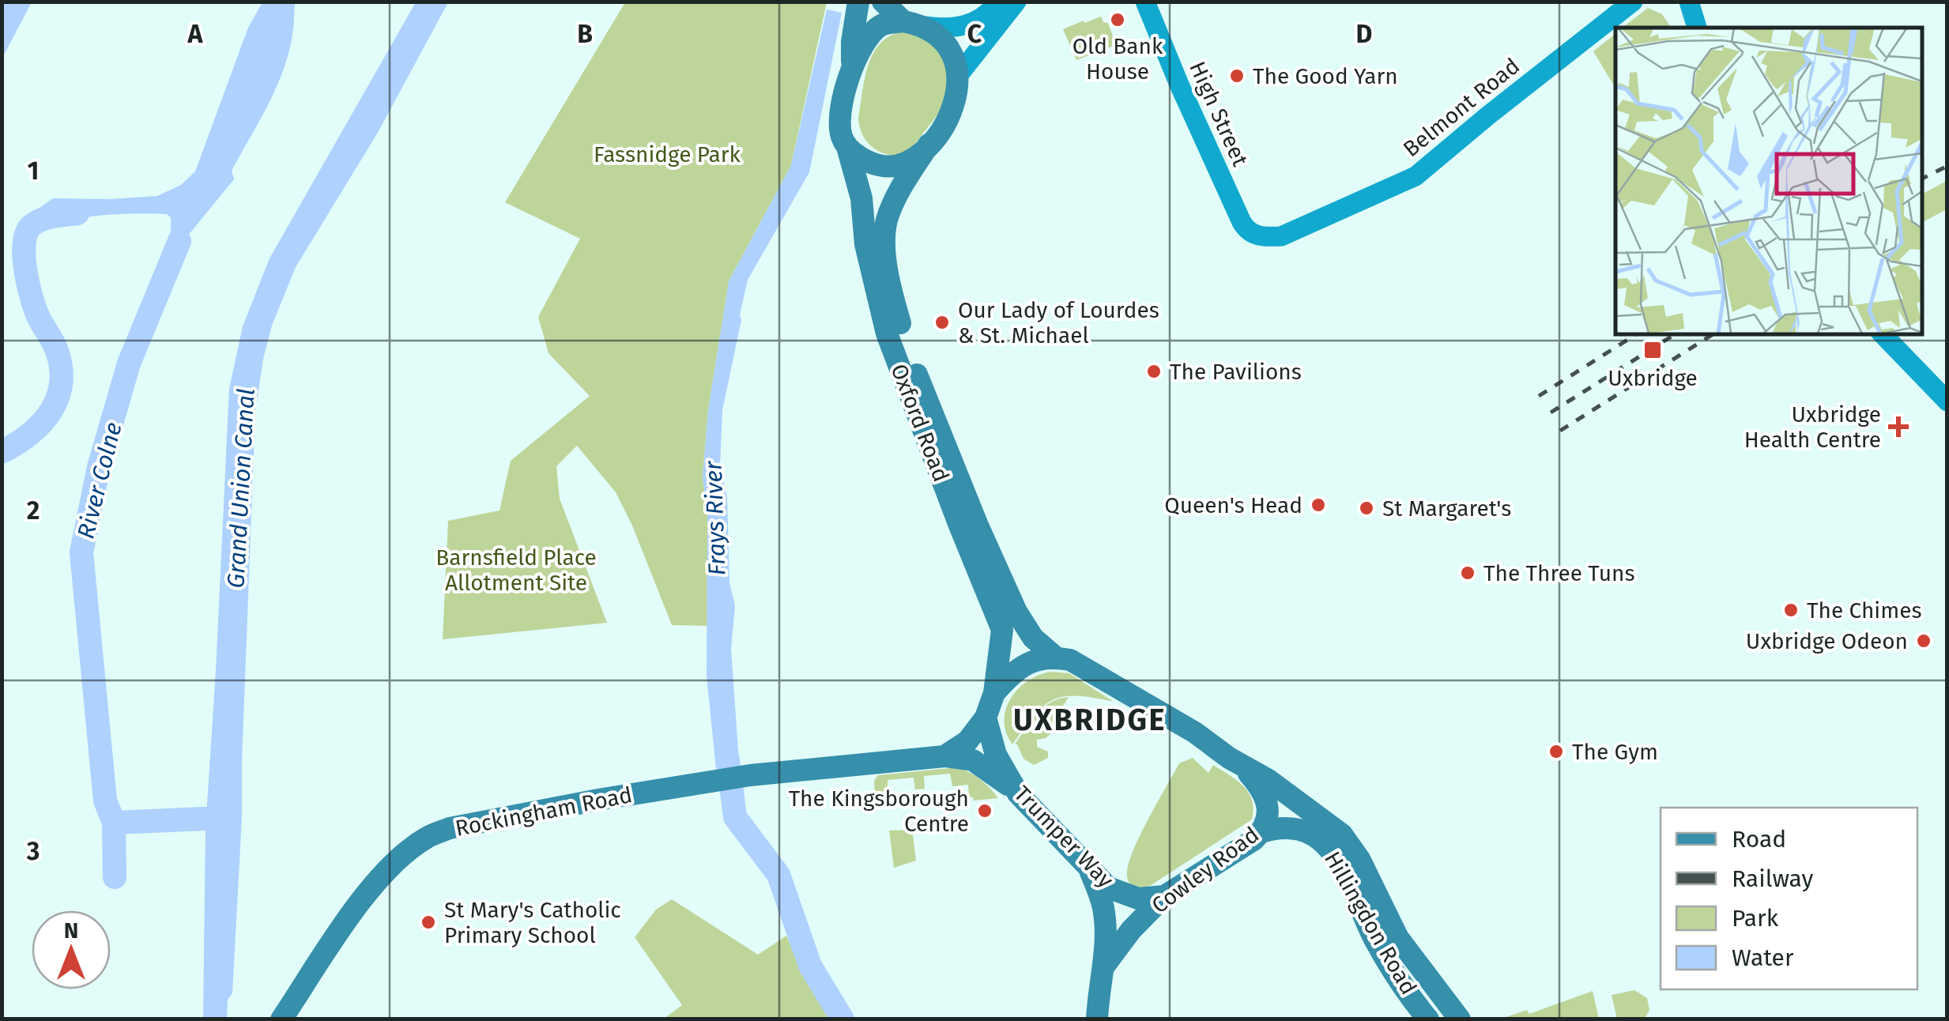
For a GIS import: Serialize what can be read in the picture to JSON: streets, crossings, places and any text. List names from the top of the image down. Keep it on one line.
{"streets":{"main road":["Oxford Road","Rockingham Road","Trumper Way","Cowley Road","Hillingdon Road"],"street":["Belmont Road","High Street"]},"crossings":[["Belmont Road","High Street"],["Trumper Way","Cowley Road"],["Cowley Road","Hillingdon Road"]],"districts":["UXBRIDGE"],"water":["River Colne","Grand Union Canal","Frays River"],"parks":["Fassnidge Park","Barnsfield Place Allotment Site"],"places":{"other":["Old Bank House","The Good Yarn","Our Lady of Lourdes & St. Michael","The Pavilions","Queen's Head","St Margaret's","The Three Tuns","The Chimes","Uxbridge Odeon","The Gym","The Kingsborough Centre","St Mary's Catholic Primary School"],"transit":["Uxbridge"],"health":["Uxbridge Health Centre"]},"legend":["Road","Railway","Park","Water"],"north":"top","grid":{"columns":["A","B","C","D"],"rows":["1","2","3"]}}
